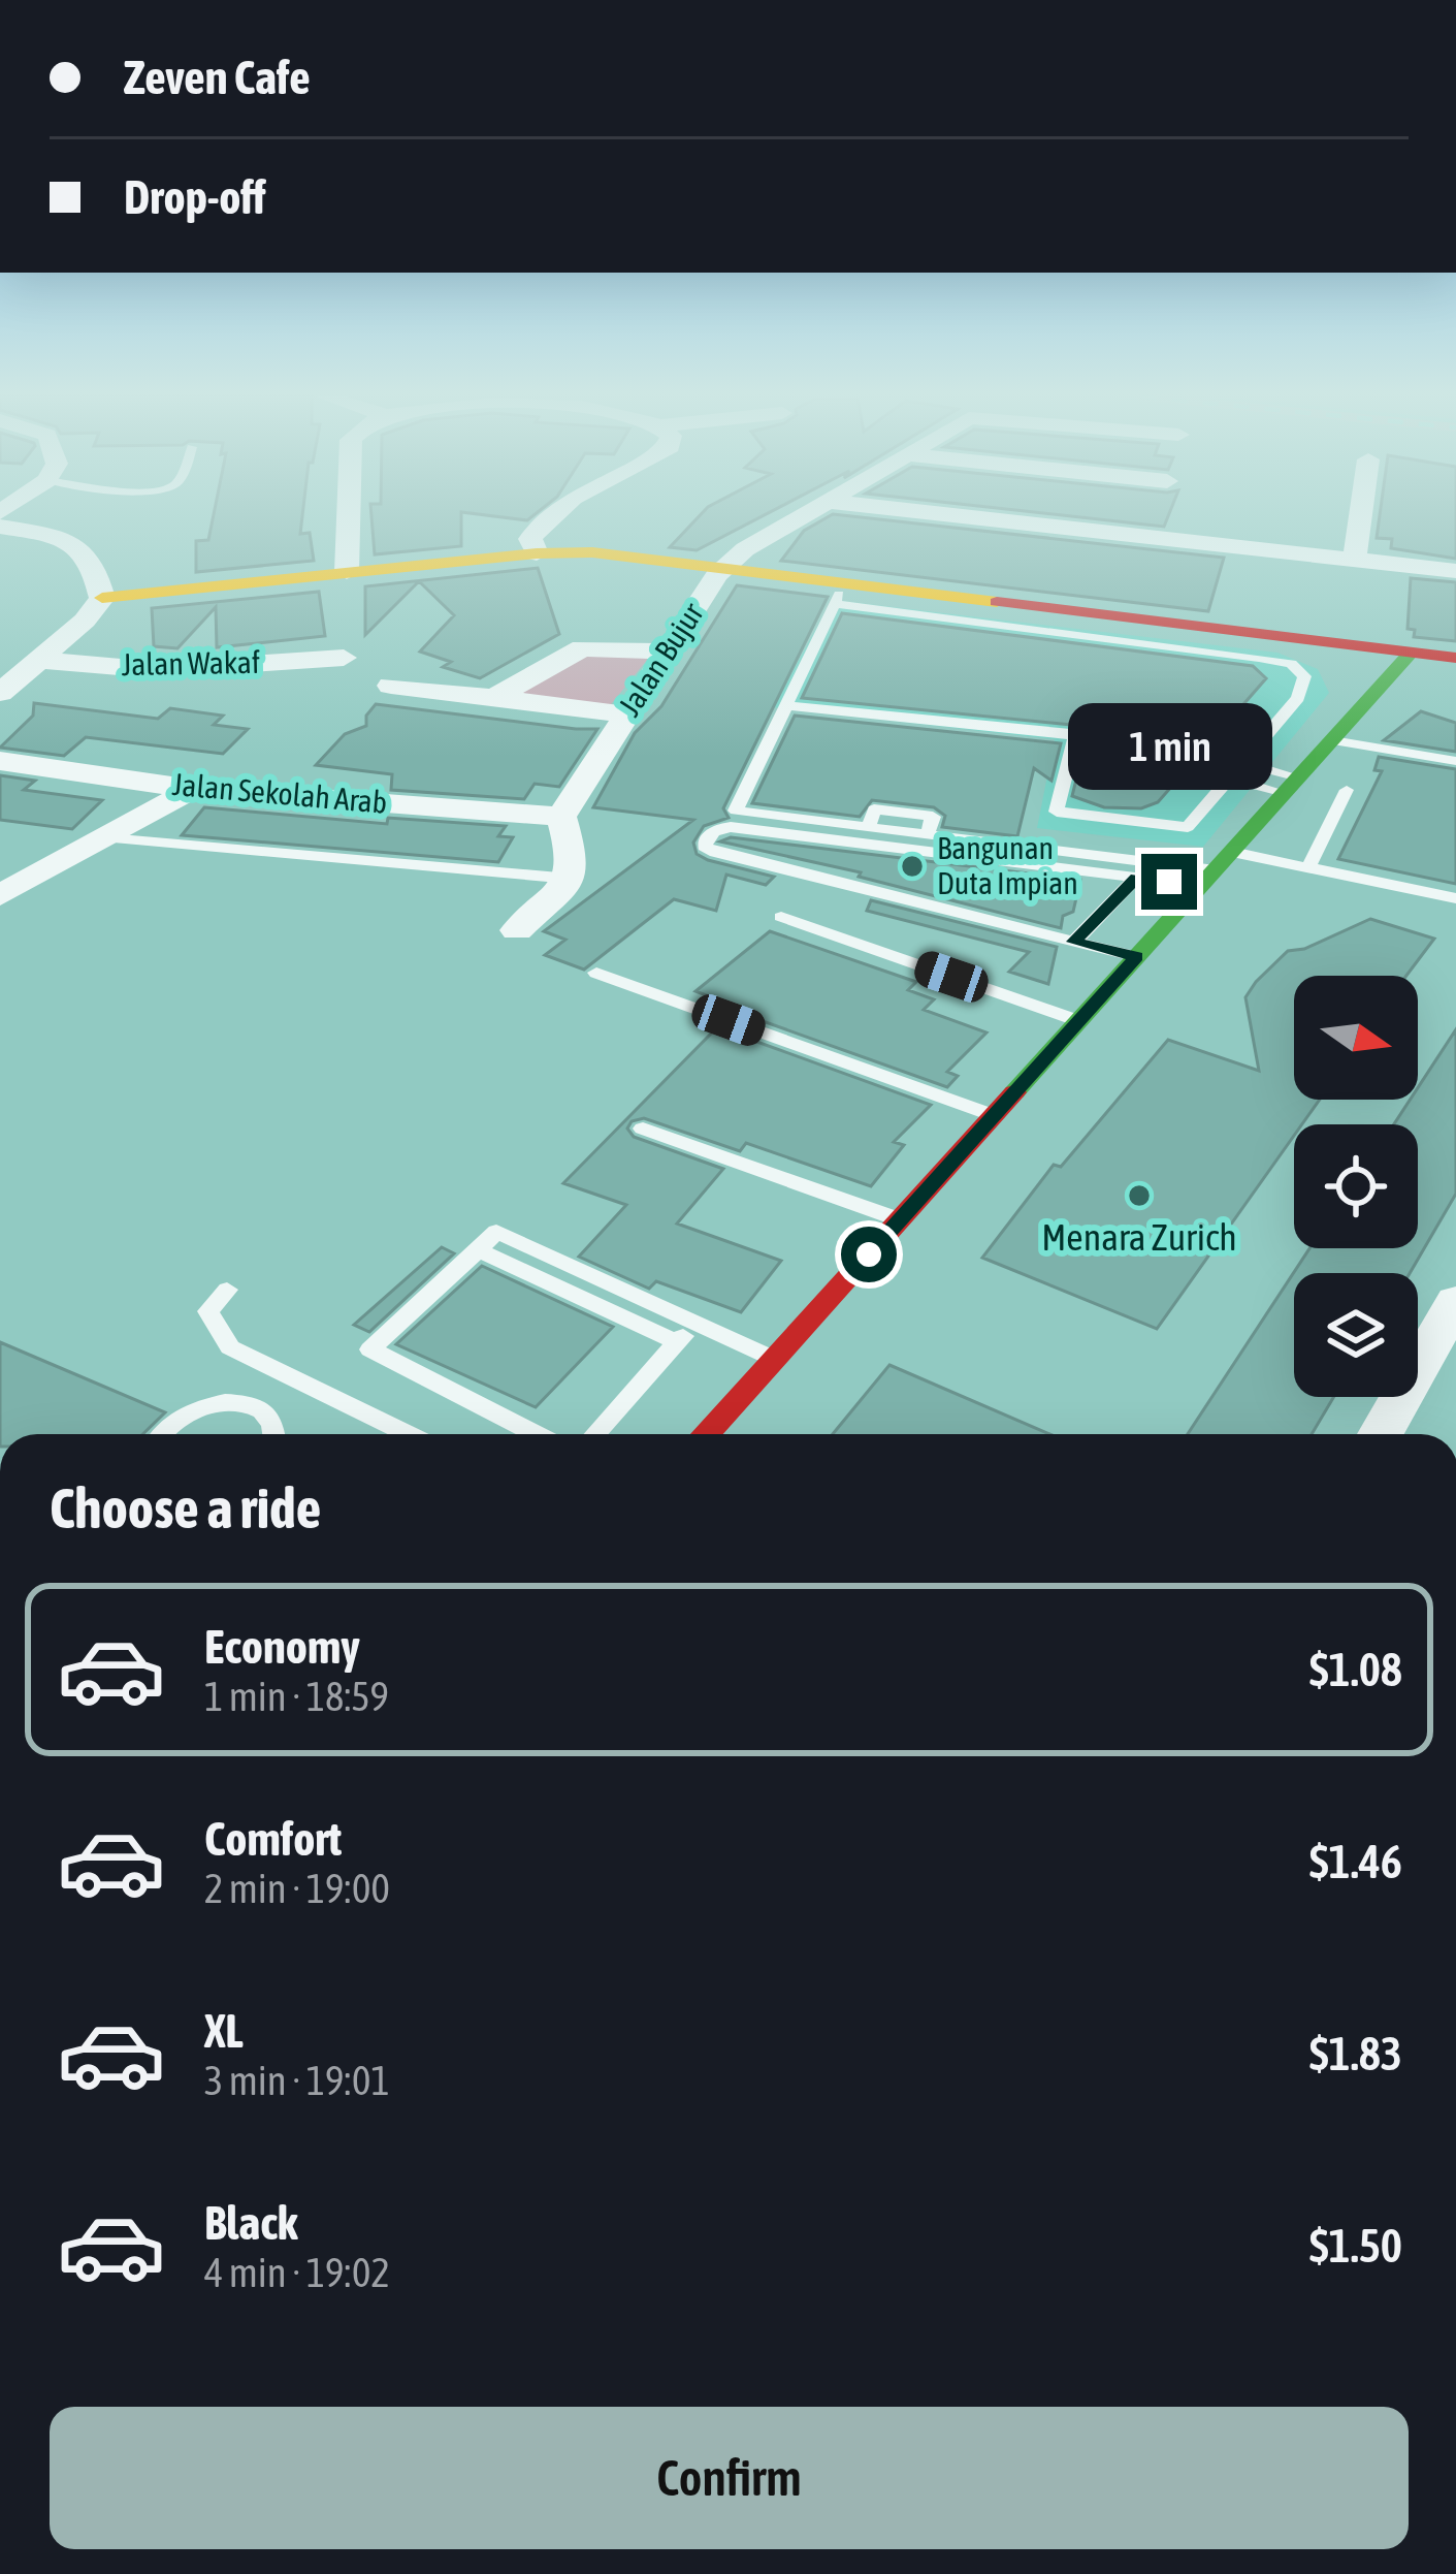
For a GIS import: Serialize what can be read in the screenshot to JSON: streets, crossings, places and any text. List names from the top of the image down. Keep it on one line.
{"streets":{"street":["Jalan Bujur","Jalan Wakaf","Jalan Sekolah Arab"]},"crossings":[["Jalan Bujur","Jalan Sekolah Arab"]],"places":["Bangunan Duta Impian","Menara Zurich"],"north":"right","page":{"banner":["Zeven Cafe","Drop-off"],"bubble":"1 min","heading":"Choose a ride","list":[{"name":"Economy","note":"1 min · 18:59","value":"$1.08"},{"name":"Comfort","note":"2 min · 19:00","value":"$1.46"},{"name":"XL","note":"3 min · 19:01","value":"$1.83"},{"name":"Black","note":"4 min · 19:02","value":"$1.50"}],"buttons":"Confirm"}}
